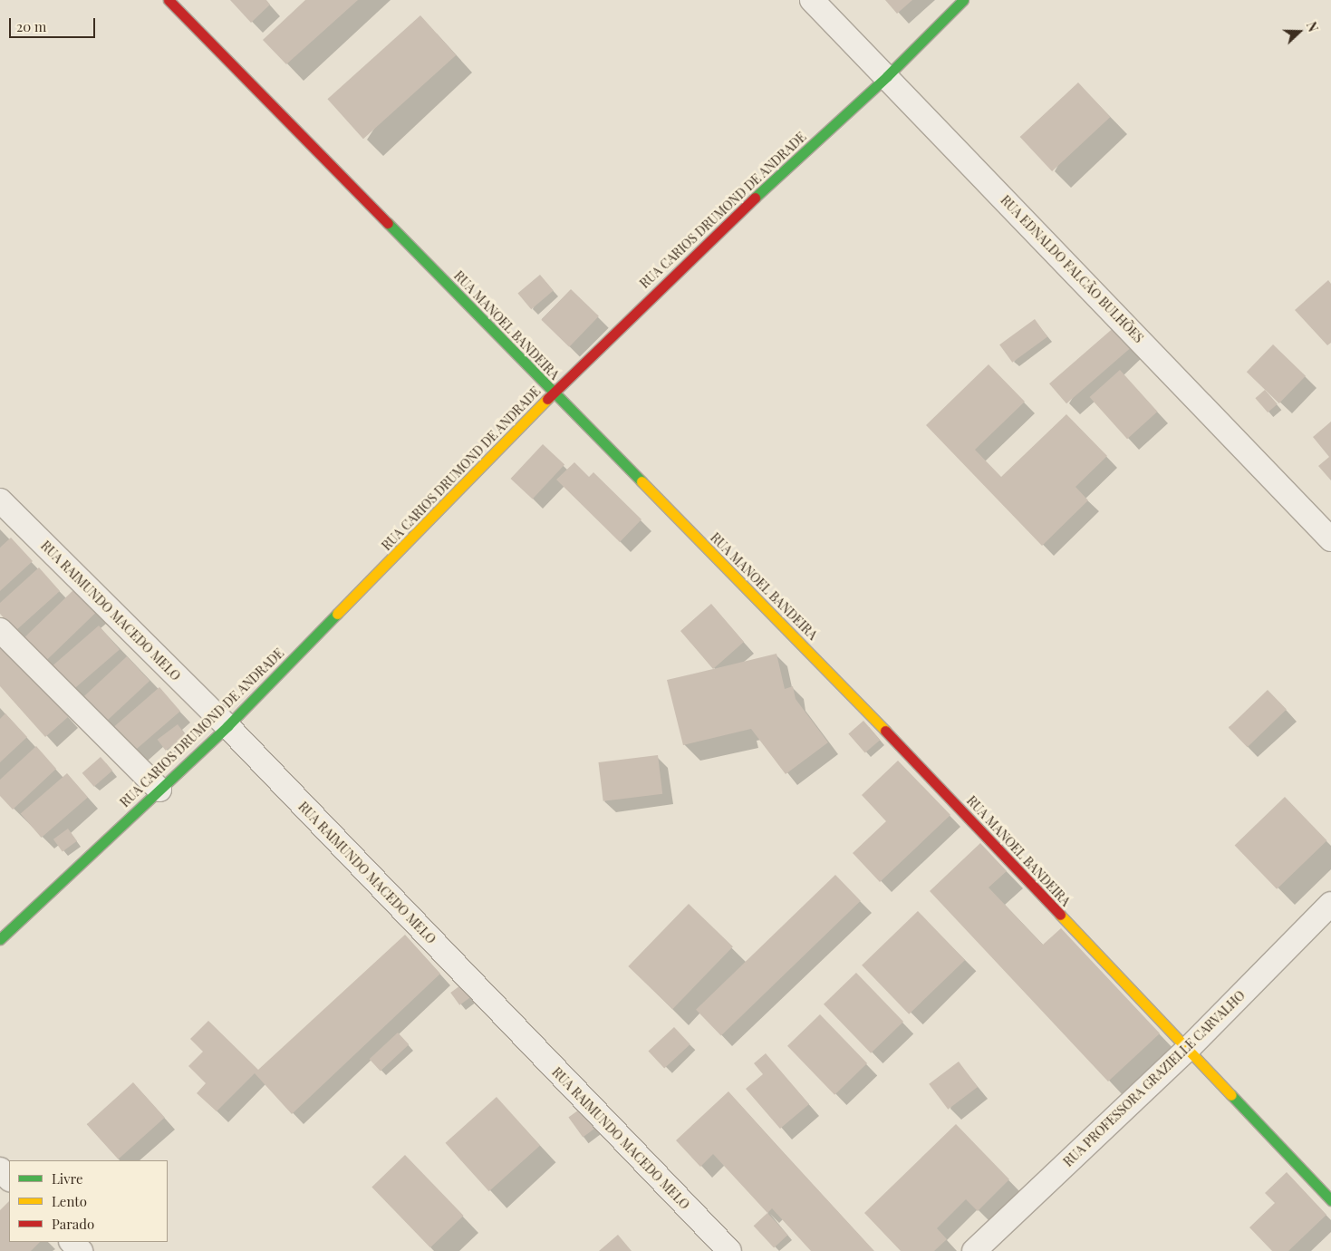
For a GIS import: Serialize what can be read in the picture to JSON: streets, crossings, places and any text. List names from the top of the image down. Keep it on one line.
{"streets":{"street":["RUA CARIOS DRUMOND DE ANDRADE","RUA EDNALDO FALCÃO BULHÕES","RUA MANOEL BANDEIRA","RUA RAIMUNDO MACEDO MELO","RUA PROFESSORA GRAZIELLE CARVALHO"]},"crossings":[["RUA CARIOS DRUMOND DE ANDRADE","RUA EDNALDO FALCÃO BULHÕES"],["RUA CARIOS DRUMOND DE ANDRADE","RUA MANOEL BANDEIRA"],["RUA CARIOS DRUMOND DE ANDRADE","RUA RAIMUNDO MACEDO MELO"],["RUA MANOEL BANDEIRA","RUA PROFESSORA GRAZIELLE CARVALHO"]],"legend":["Livre","Lento","Parado"],"scale_bar":"20 m","north":"right"}
